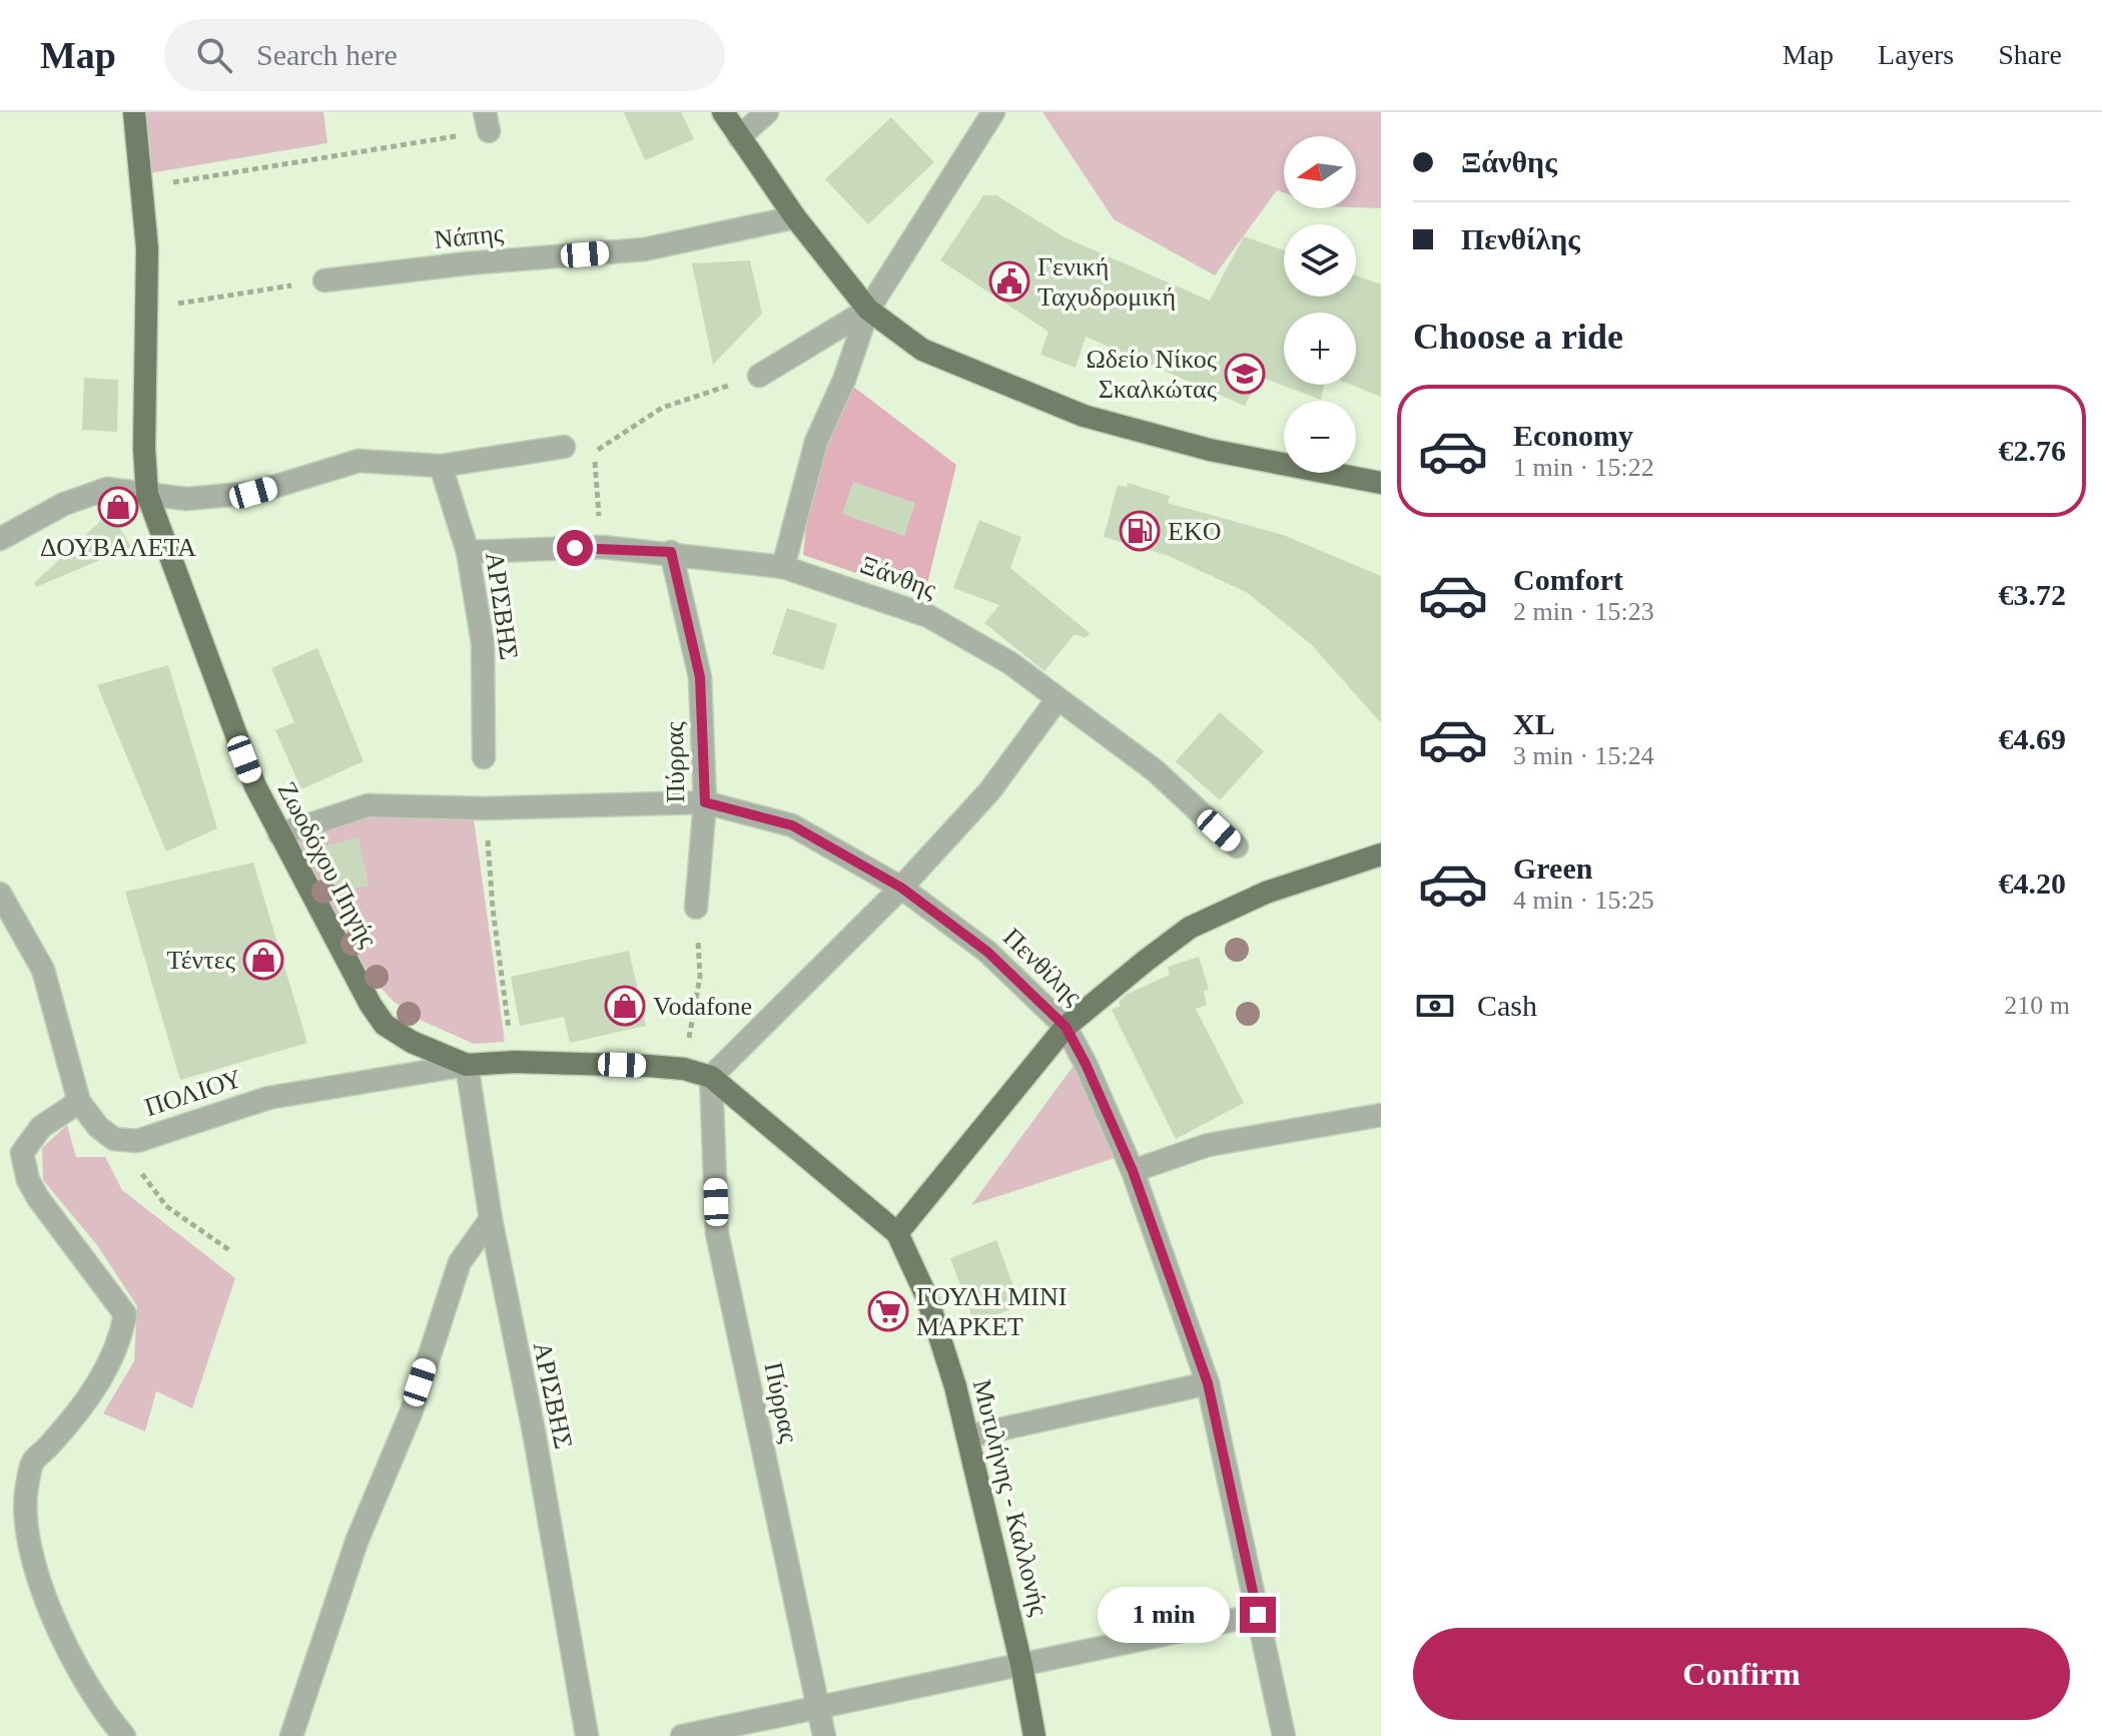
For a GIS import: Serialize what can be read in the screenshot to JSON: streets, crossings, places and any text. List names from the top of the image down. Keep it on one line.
{"streets":{"main road":["Ζωοδόχου Πηγής","Μυτιλήνης - Καλλονής"],"street":["Νάπης","Ξάνθης","ΑΡΙΣΒΗΣ","Πύρρας","Πενθίλης","ΠΟΛΙΟΥ"]},"crossings":[["Ξάνθης","ΑΡΙΣΒΗΣ"],["Ξάνθης","Πύρρας"],["ΑΡΙΣΒΗΣ","Ζωοδόχου Πηγής"],["ΑΡΙΣΒΗΣ","ΠΟΛΙΟΥ"],["Πύρρας","Ζωοδόχου Πηγής"],["Πύρρας","Πενθίλης"],["Ζωοδόχου Πηγής","Πενθίλης"],["Ζωοδόχου Πηγής","ΠΟΛΙΟΥ"],["Ζωοδόχου Πηγής","Μυτιλήνης - Καλλονής"]],"places":{"public building":["Γενική Ταχυδρομική"],"school or university":["Ωδείο Νίκος Σκαλκώτας"],"shop":["ΔΟΥΒΑΛΕΤΑ","Τέντες","Vodafone"],"fuel station":["EKO"],"supermarket":["ΓΟΥΛΗ ΜΙΝΙ ΜΑΡΚΕΤ"]},"north":"left","page":{"header":"Map","search":"Search here","nav":["Map","Layers","Share"],"banner":["Ξάνθης","Πενθίλης"],"map_buttons":["+","−"],"heading":"Choose a ride","list":[{"name":"Economy","note":"1 min · 15:22","value":"€2.76"},{"name":"Comfort","note":"2 min · 15:23","value":"€3.72"},{"name":"XL","note":"3 min · 15:24","value":"€4.69"},{"name":"Green","note":"4 min · 15:25","value":"€4.20"}],"pay":["Cash","210 m"],"bubble":"1 min","buttons":"Confirm"}}
